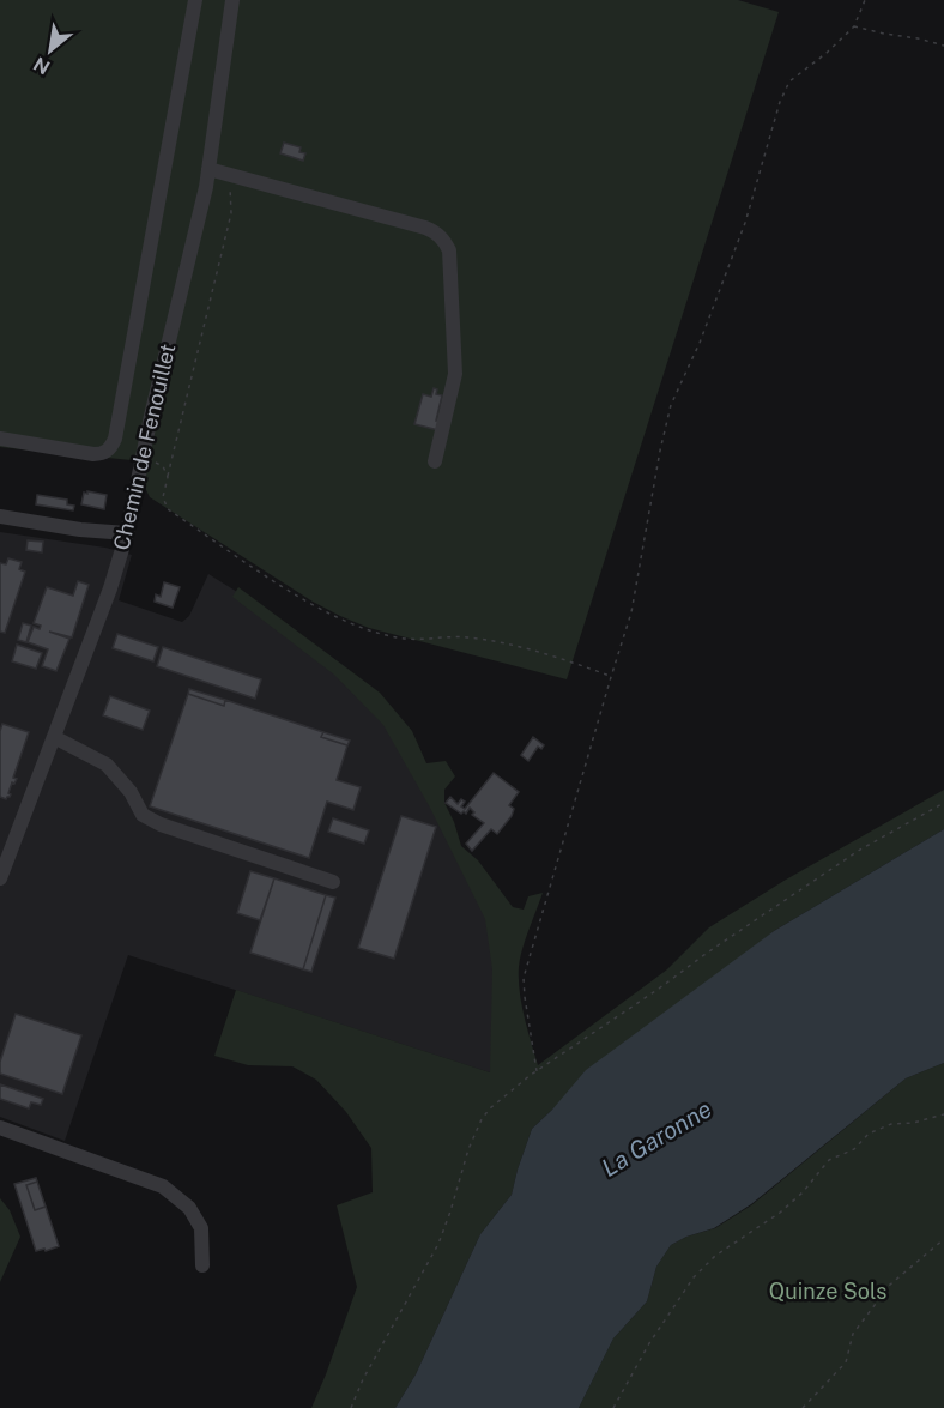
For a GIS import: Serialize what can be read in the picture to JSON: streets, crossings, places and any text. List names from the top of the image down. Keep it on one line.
{"streets":{"street":["Chemin de Fenouillet"]},"water":["La Garonne"],"parks":["Quinze Sols"],"north":"bottom left"}
